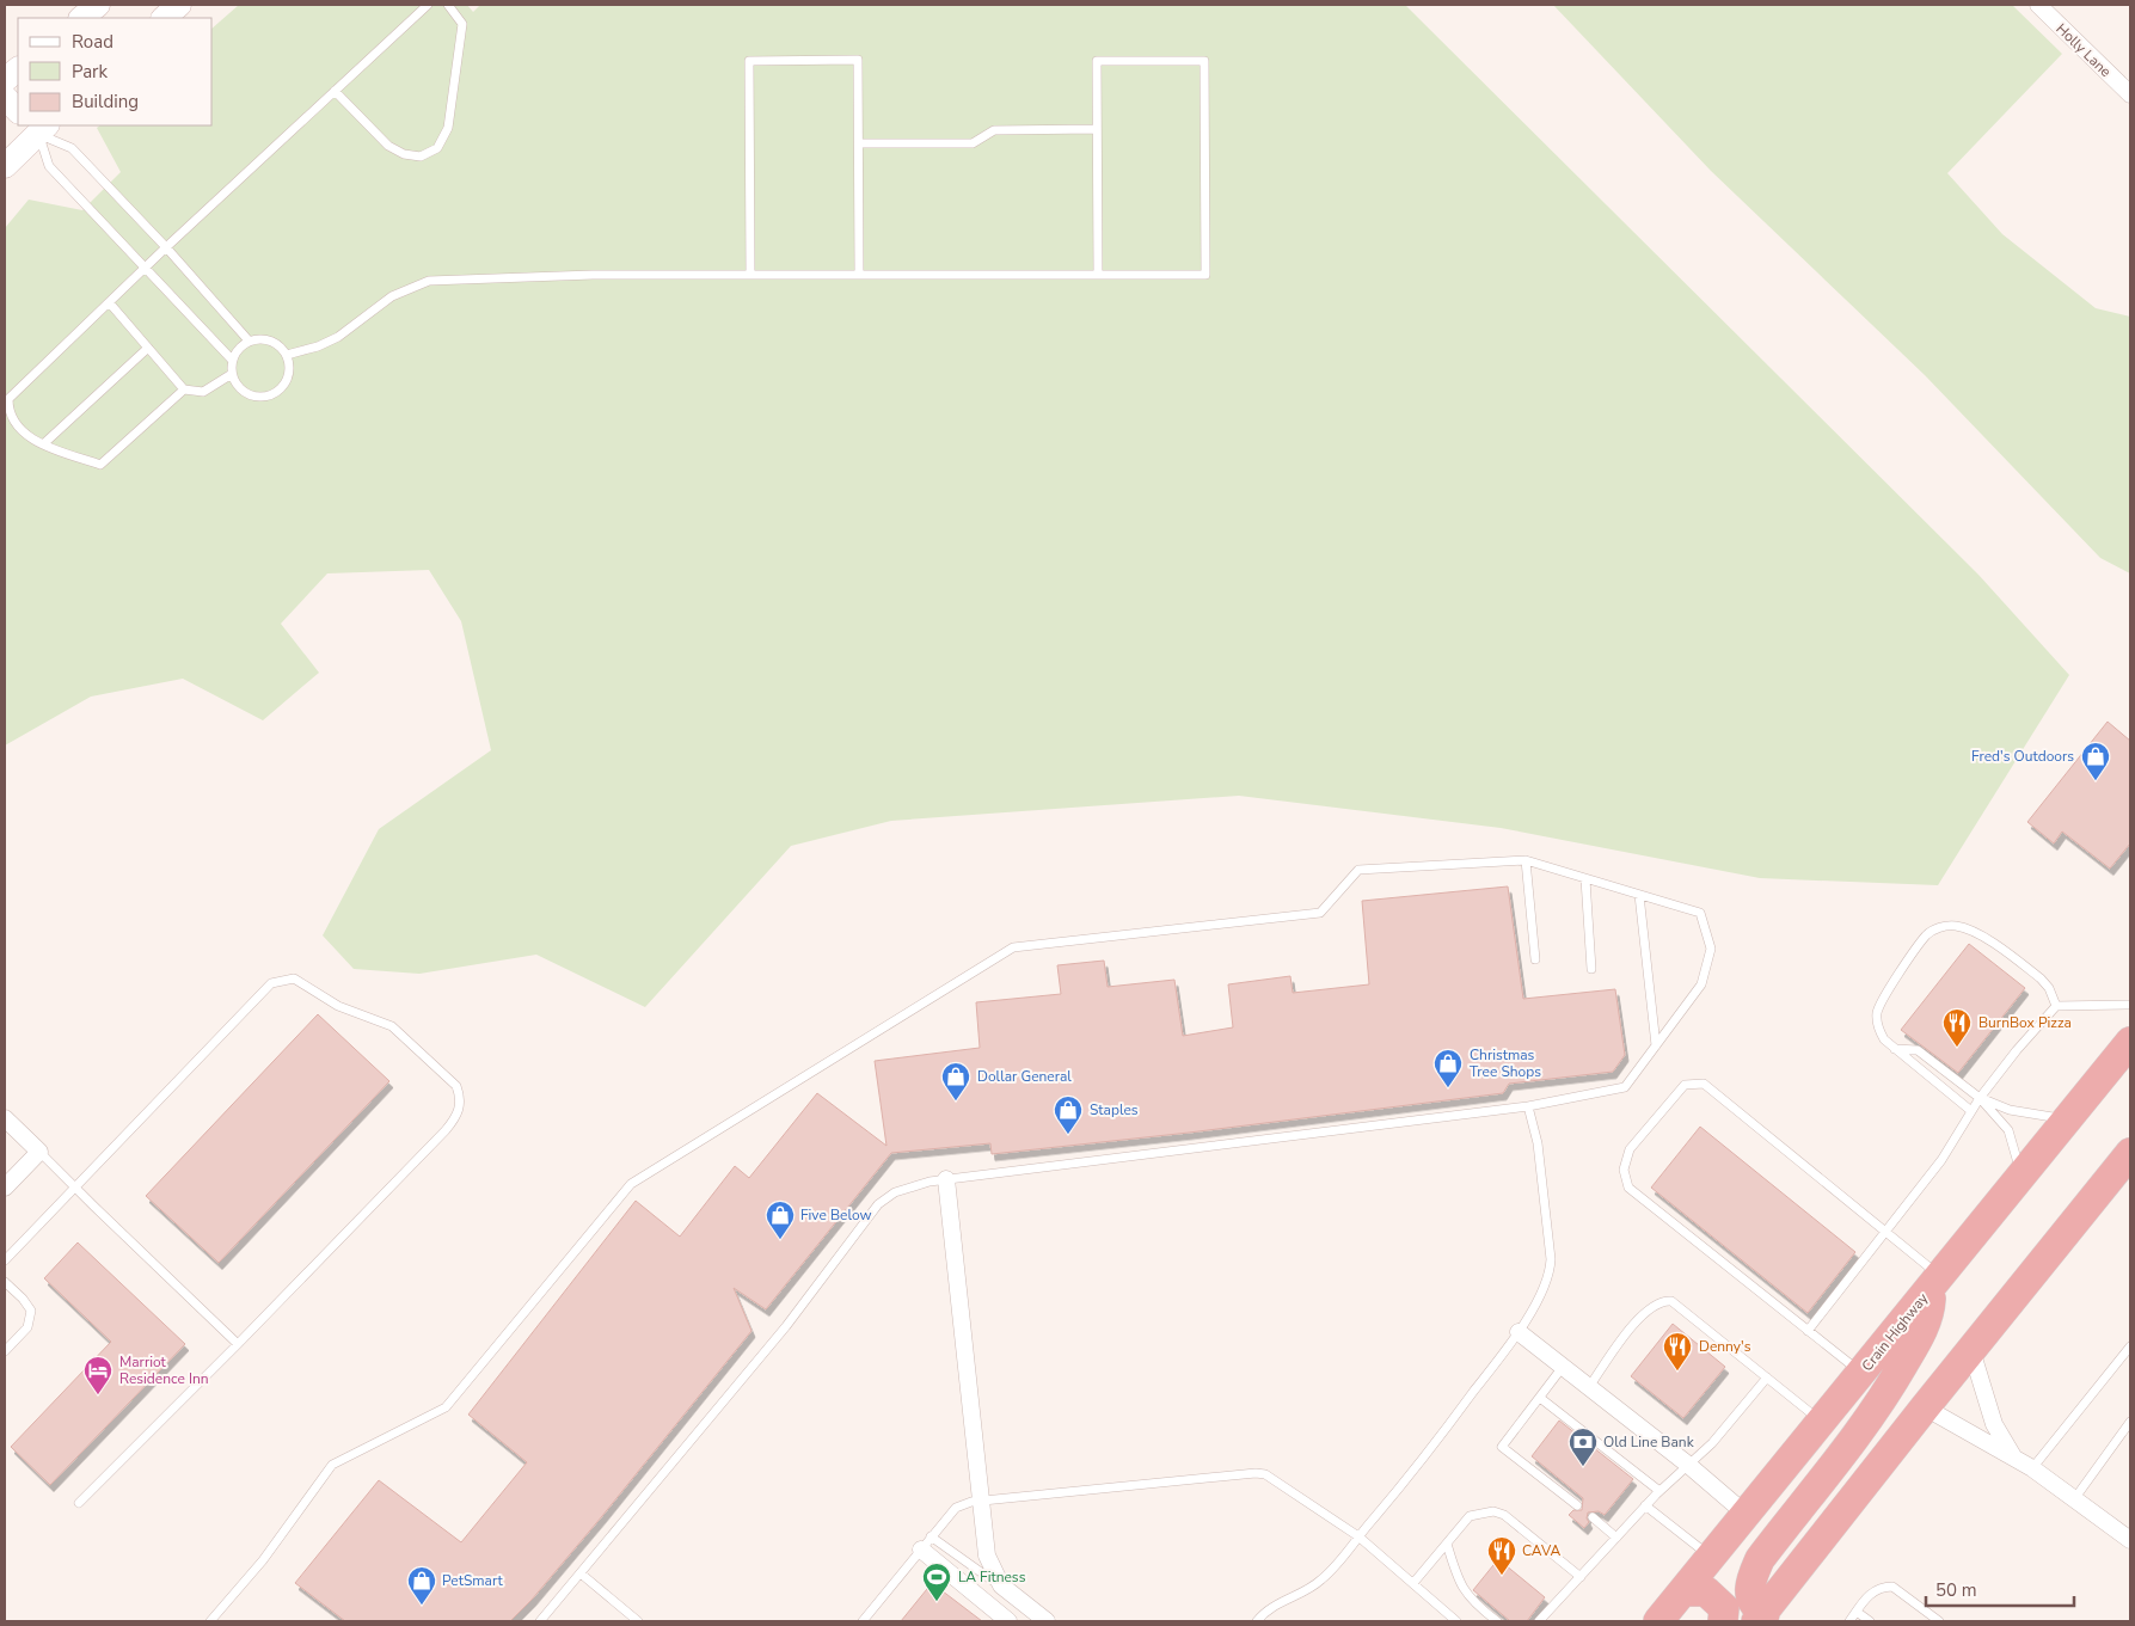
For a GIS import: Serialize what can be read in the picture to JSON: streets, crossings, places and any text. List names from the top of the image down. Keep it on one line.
{"streets":{"highway":["Crain Highway"],"street":["Holly Lane"]},"places":{"shop":["Fred's Outdoors","Christmas Tree Shops","Dollar General","Staples","Five Below","PetSmart"],"restaurant":["BurnBox Pizza","Denny's","CAVA"],"hotel":["Marriot Residence Inn"],"bank":["Old Line Bank"],"sports":["LA Fitness"]},"legend":["Road","Park","Building"],"scale_bar":"50 m"}
